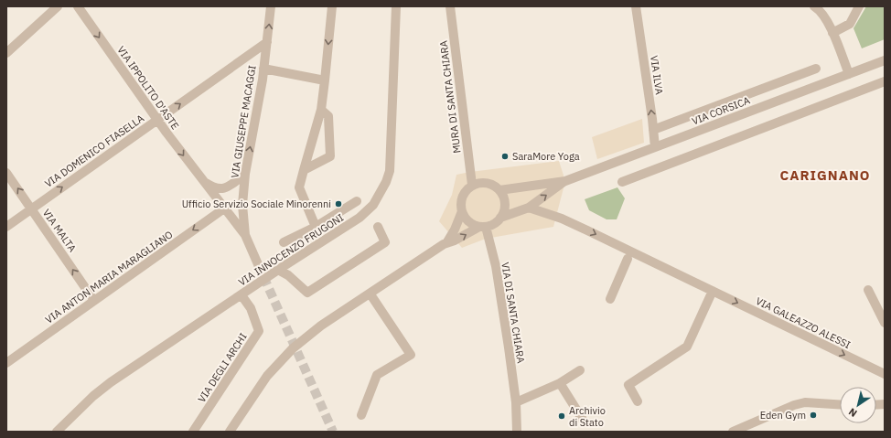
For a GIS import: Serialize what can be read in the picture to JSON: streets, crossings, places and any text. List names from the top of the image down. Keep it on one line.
{"streets":{"street":["VIA ILVA","VIA IPPOLITO D'ASTE","MURA DI SANTA CHIARA","VIA CORSICA","VIA GIUSEPPE MACAGGI","VIA DOMENICO FIASELLA","VIA MALTA","VIA INNOCENZO FRUGONI","VIA ANTON MARIA MARAGLIANO","VIA DI SANTA CHIARA","VIA GALEAZZO ALESSI","VIA DEGLI ARCHI"]},"crossings":[["VIA ILVA","VIA CORSICA"],["VIA IPPOLITO D'ASTE","VIA GIUSEPPE MACAGGI"],["VIA IPPOLITO D'ASTE","VIA DOMENICO FIASELLA"],["VIA IPPOLITO D'ASTE","VIA ANTON MARIA MARAGLIANO"],["MURA DI SANTA CHIARA","VIA DI SANTA CHIARA"],["VIA GIUSEPPE MACAGGI","VIA DOMENICO FIASELLA"],["VIA DOMENICO FIASELLA","VIA MALTA"],["VIA MALTA","VIA ANTON MARIA MARAGLIANO"],["VIA INNOCENZO FRUGONI","VIA DEGLI ARCHI"]],"one_way":["VIA ILVA","VIA IPPOLITO D'ASTE","VIA DOMENICO FIASELLA","VIA MALTA","VIA ANTON MARIA MARAGLIANO","VIA GALEAZZO ALESSI"],"districts":["CARIGNANO"],"places":["SaraMore Yoga","Ufficio Servizio Sociale Minorenni","Eden Gym","Archivio di Stato"],"north":"bottom left"}
